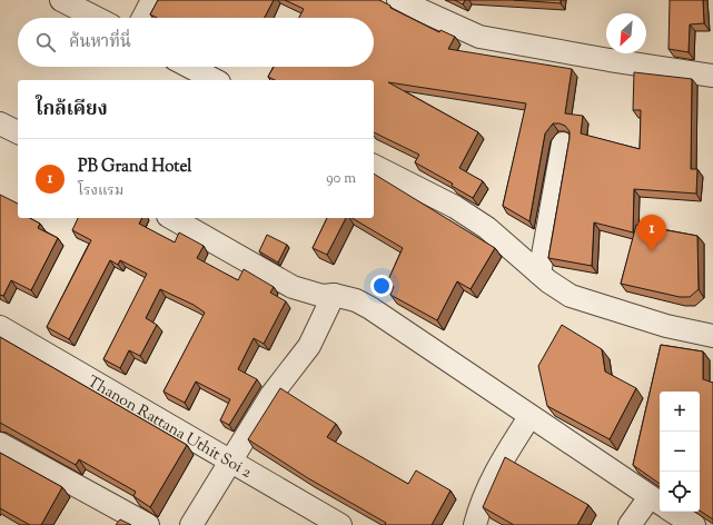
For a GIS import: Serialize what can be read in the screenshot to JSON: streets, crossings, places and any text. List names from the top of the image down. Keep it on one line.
{"streets":{"street":["Thanon Rattana Uthit Soi 2"]},"north":"bottom left","page":{"search":"ค้นหาที่นี่","heading":"ใกล้เคียง","list":[{"mark":"1","name":"PB Grand Hotel","note":"โรงแรม","value":"90 m"}],"pins":"1","map_buttons":["+","−"]}}
